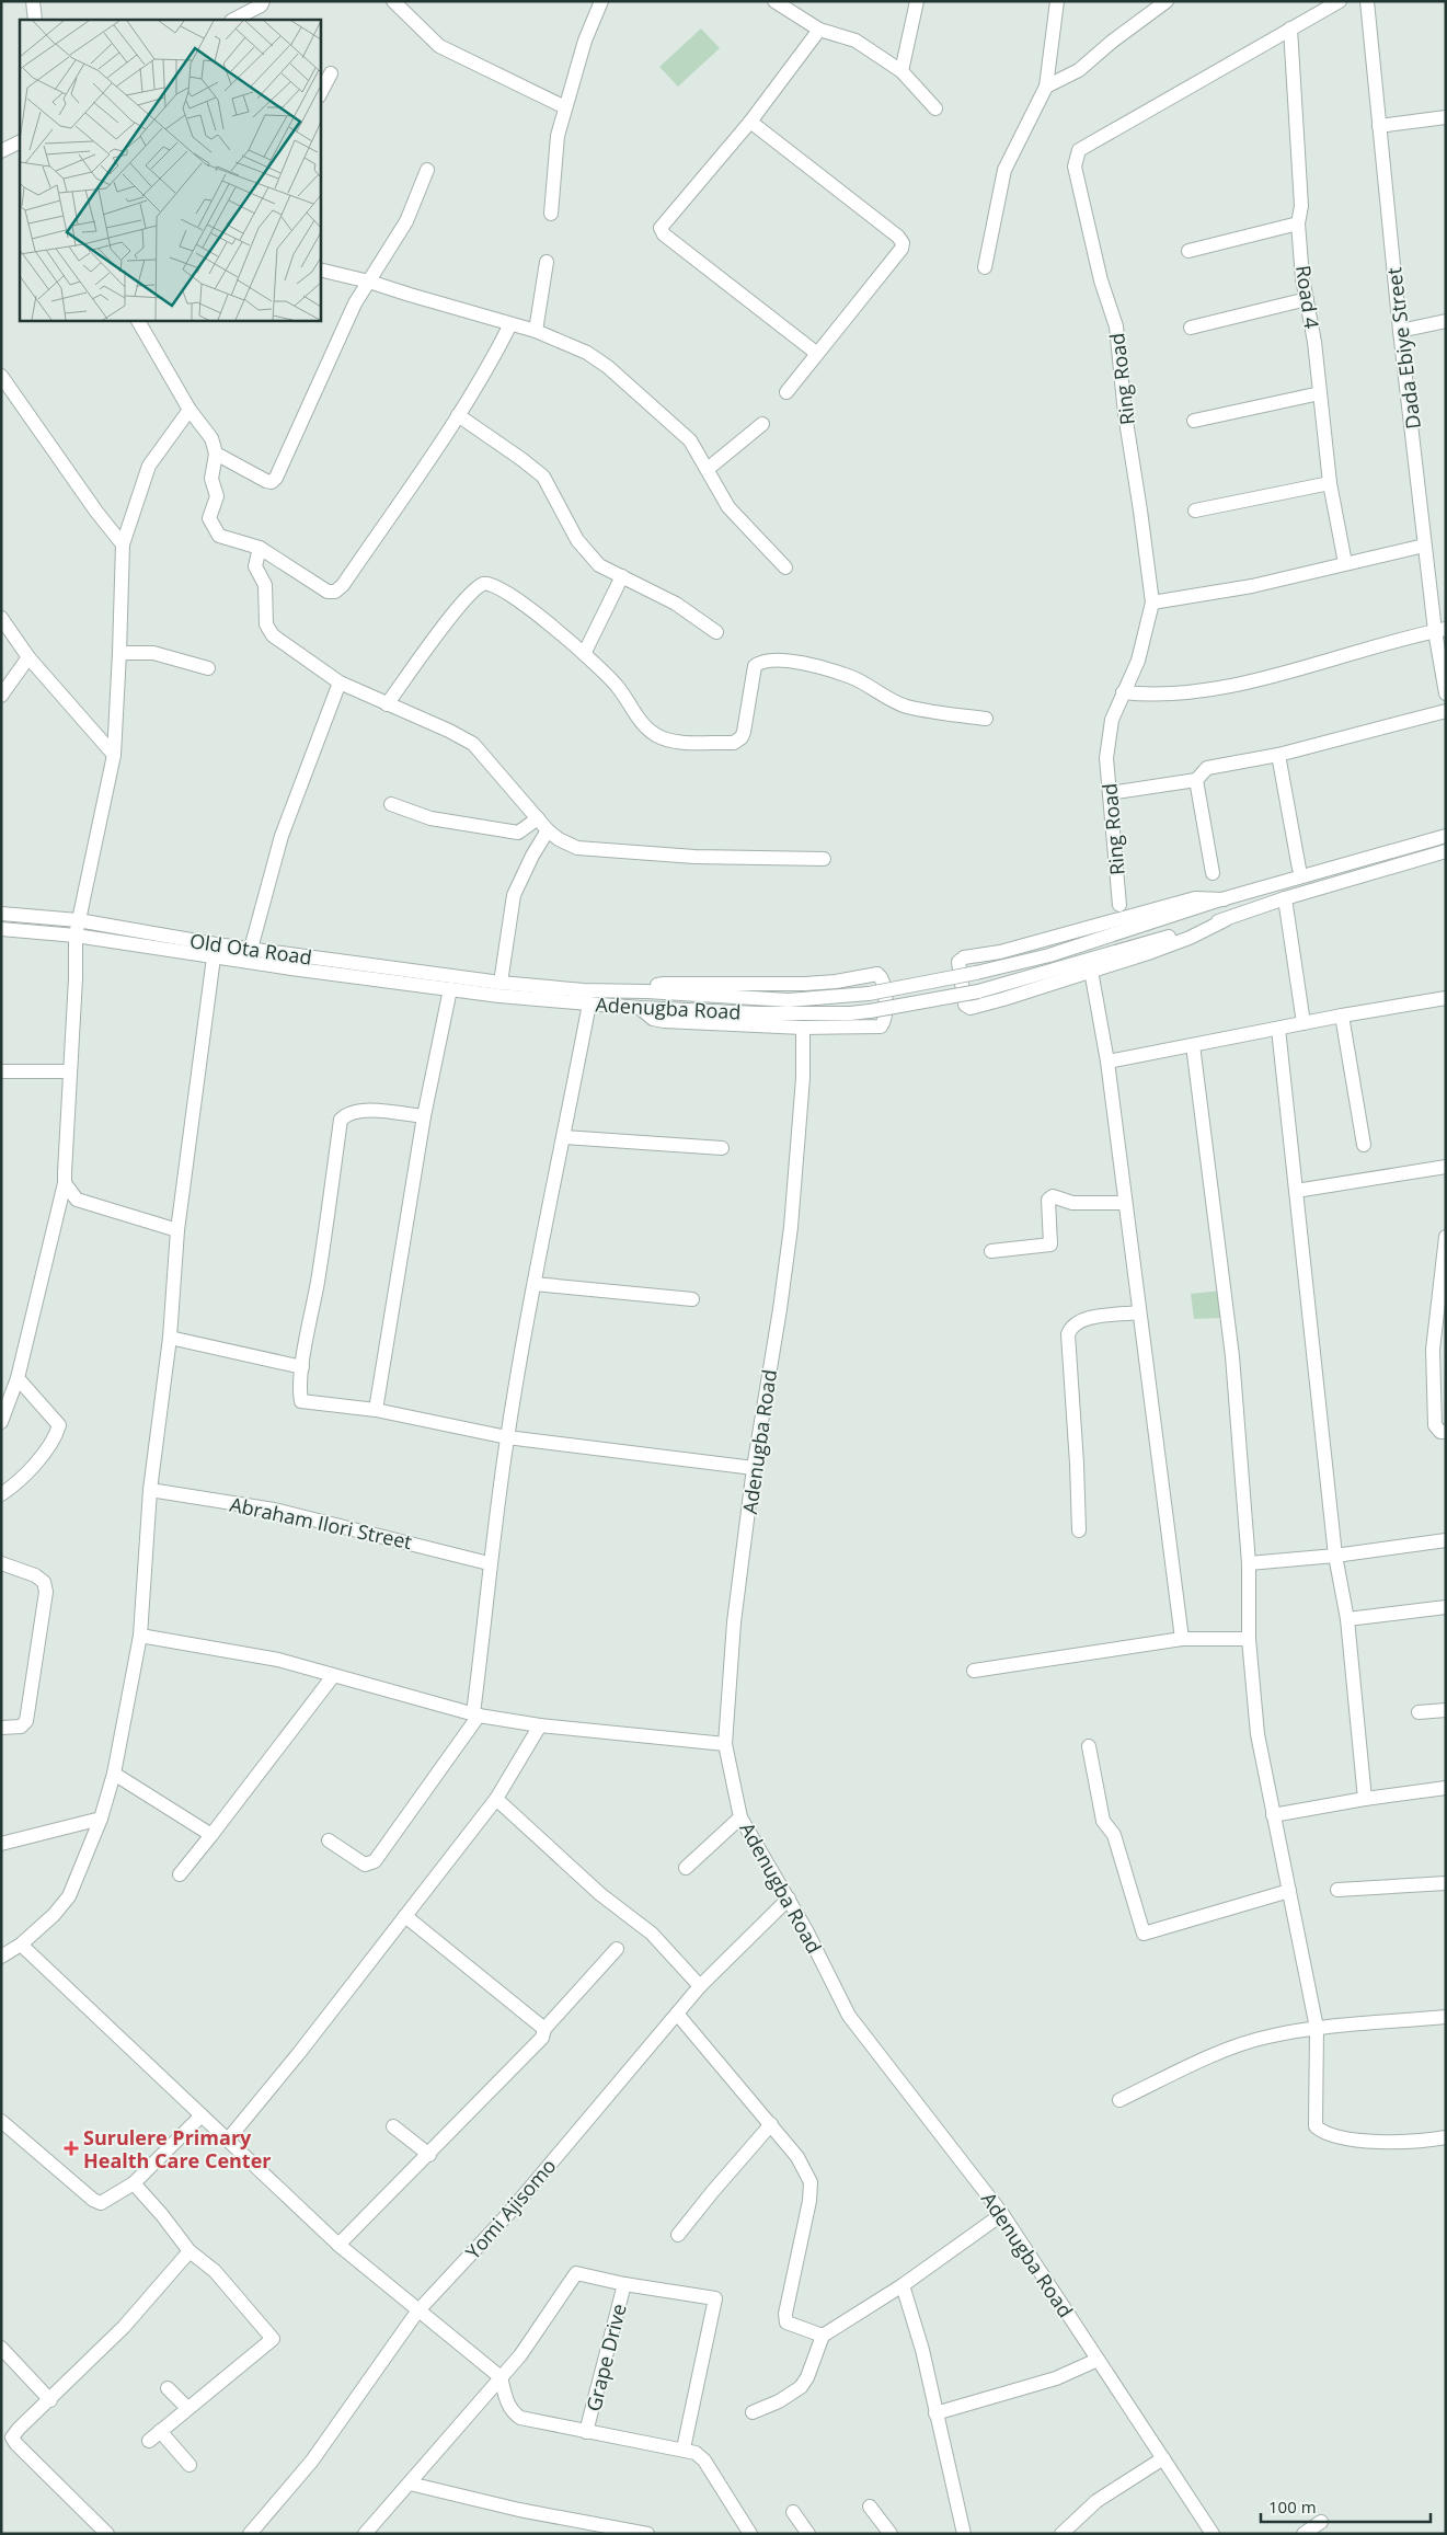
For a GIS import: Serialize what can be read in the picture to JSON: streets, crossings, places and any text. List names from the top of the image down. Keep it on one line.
{"streets":{"street":["Road 4","Dada Ebiye Street","Ring Road","Old Ota Road","Adenugba Road","Abraham Ilori Street","Yomi Ajisomo","Grape Drive"]},"crossings":[["Road 4","Ring Road"],["Old Ota Road","Adenugba Road"],["Adenugba Road","Yomi Ajisomo"]],"places":{"health":["Surulere Primary Health Care Center"]},"scale_bar":"100 m"}
